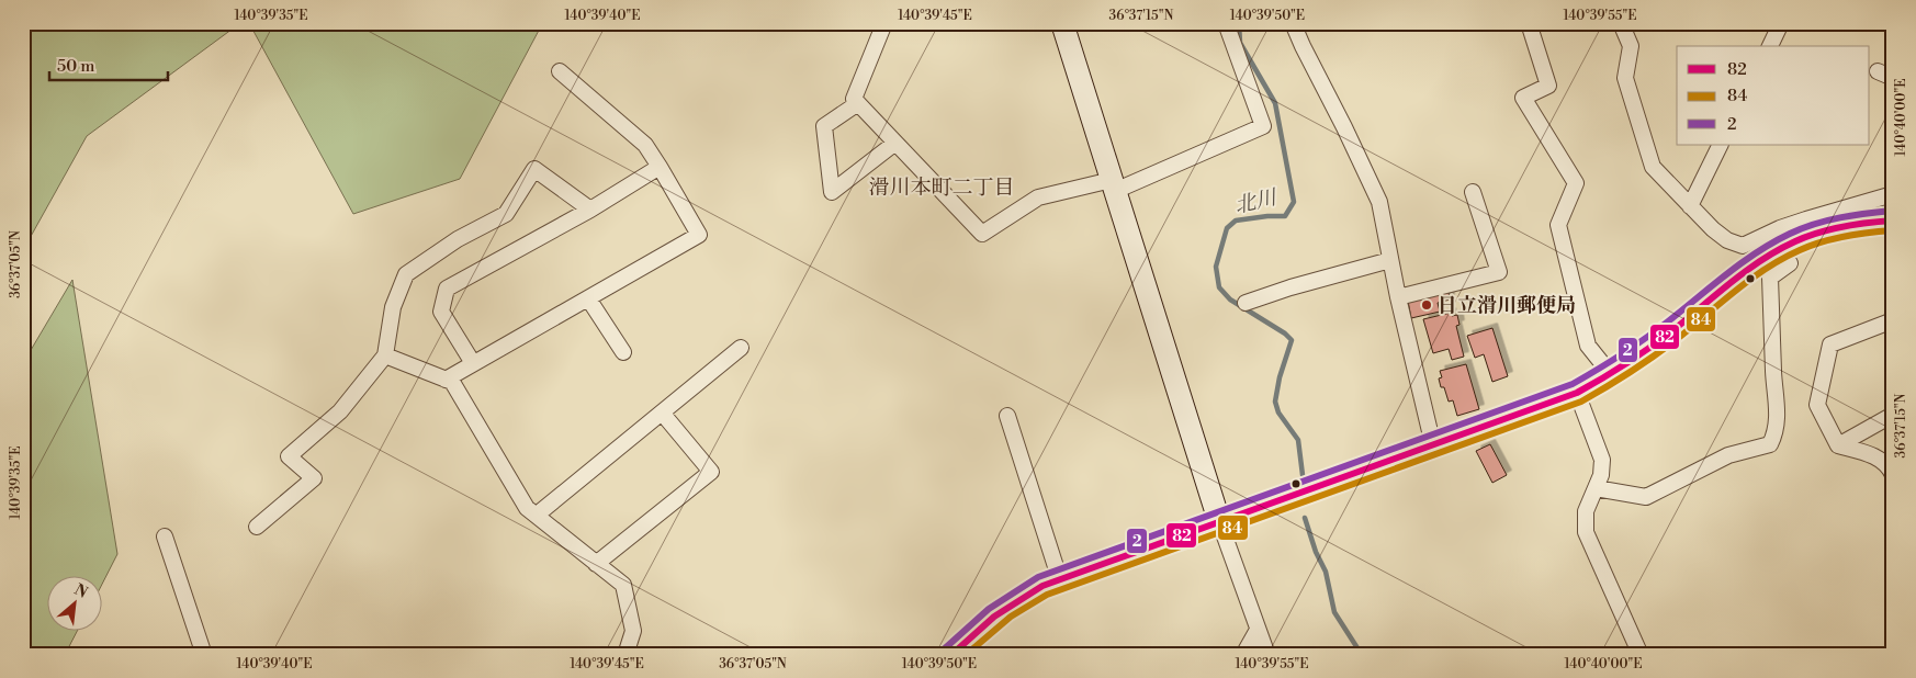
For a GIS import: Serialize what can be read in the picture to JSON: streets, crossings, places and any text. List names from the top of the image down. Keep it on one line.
{"districts":["滑川本町二丁目"],"water":["北川"],"places":["日立滑川郵便局"],"lines":["transit line 2","transit line 82","transit line 84"],"legend":["82","84","2"],"scale_bar":"50 m","north":"top right","coordinates":["140°39'35\"E","140°39'40\"E","140°39'45\"E","36°37'15\"N","140°39'50\"E","140°39'55\"E","140°40'00\"E","36°37'05\"N"]}
